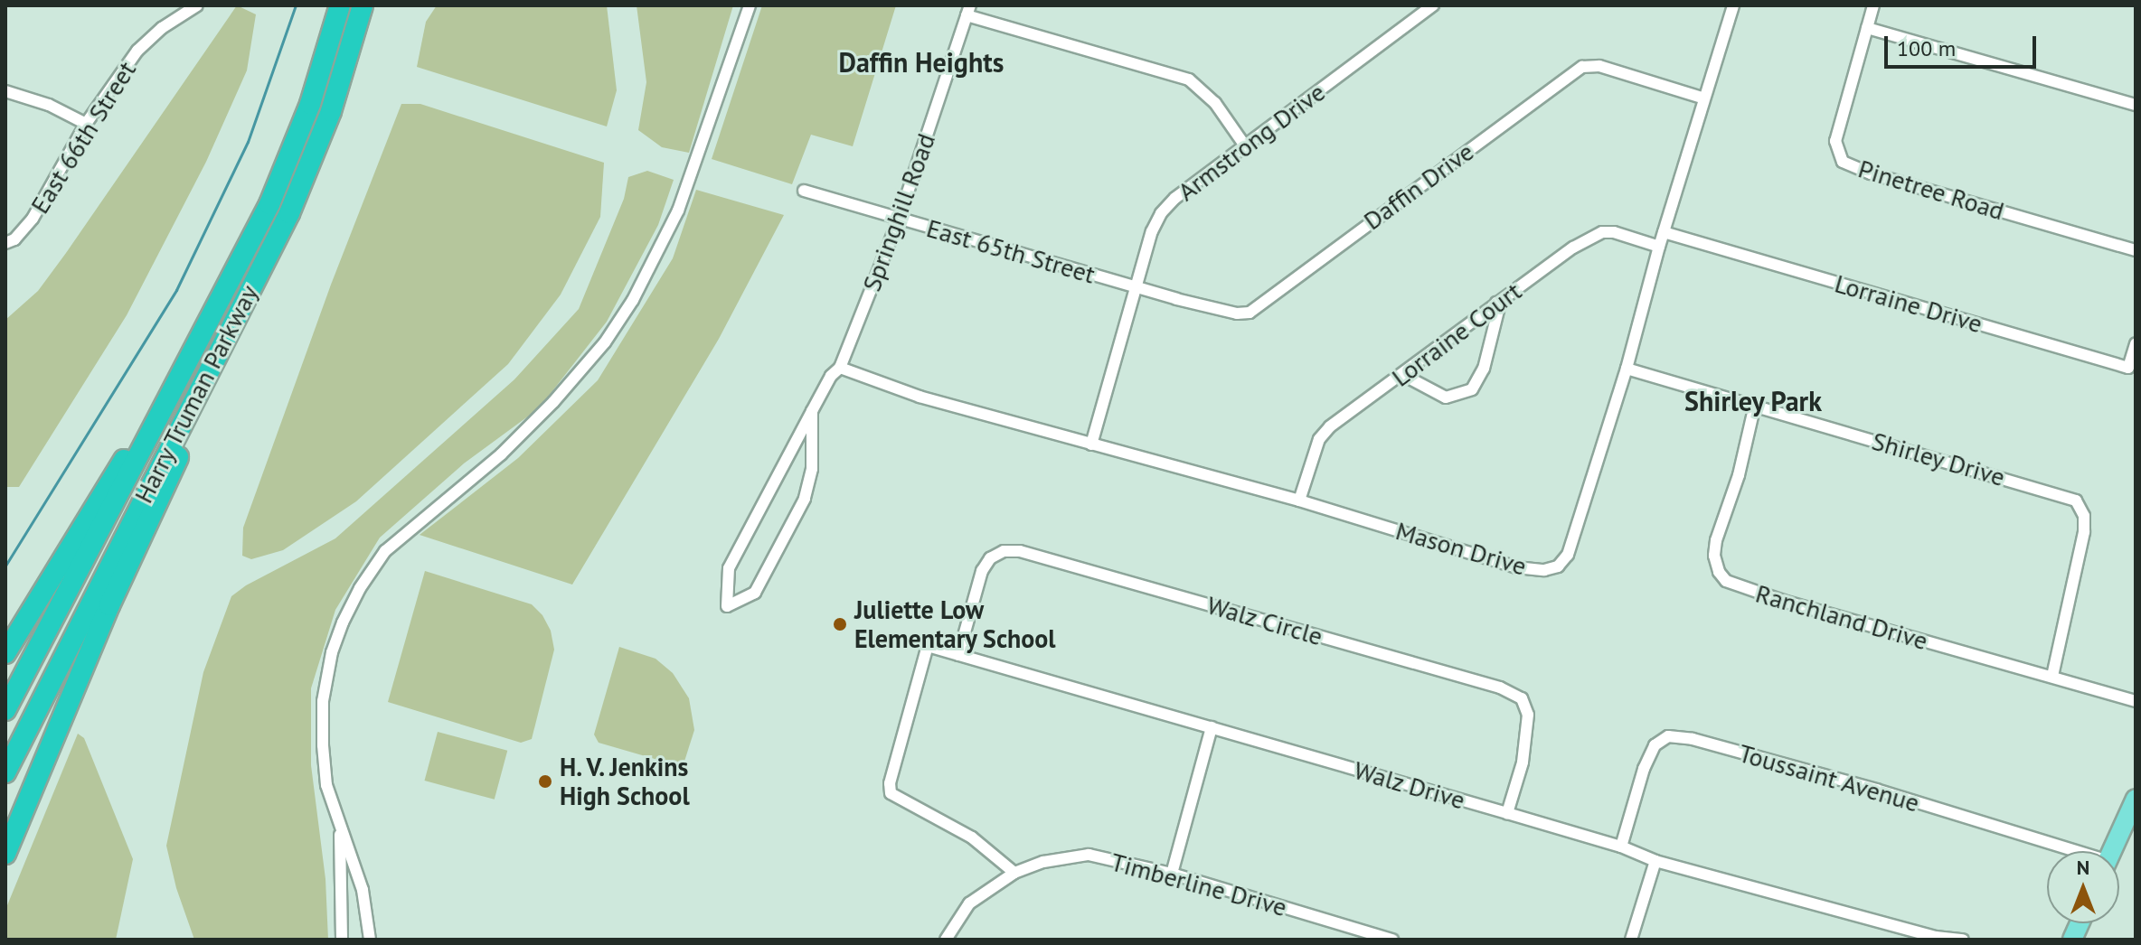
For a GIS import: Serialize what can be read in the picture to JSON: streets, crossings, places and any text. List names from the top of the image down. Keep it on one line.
{"streets":{"highway":["Harry Truman Parkway"],"street":["East 66th Street","Armstrong Drive","Daffin Drive","Pinetree Road","Springhill Road","East 65th Street","Lorraine Drive","Lorraine Court","Shirley Drive","Mason Drive","Ranchland Drive","Walz Circle","Toussaint Avenue","Walz Drive","Timberline Drive"]},"crossings":[["Armstrong Drive","Daffin Drive"],["Armstrong Drive","East 65th Street"],["Armstrong Drive","Mason Drive"],["Daffin Drive","East 65th Street"],["Daffin Drive","Mason Drive"],["Springhill Road","East 65th Street"],["Springhill Road","Mason Drive"],["Lorraine Drive","Mason Drive"],["Lorraine Court","Mason Drive"],["Shirley Drive","Mason Drive"],["Shirley Drive","Ranchland Drive"],["Walz Circle","Walz Drive"],["Toussaint Avenue","Walz Drive"],["Walz Drive","Timberline Drive"]],"districts":["Daffin Heights","Shirley Park"],"places":["Juliette Low Elementary School","H. V. Jenkins High School"],"scale_bar":"100 m","north":"top"}
